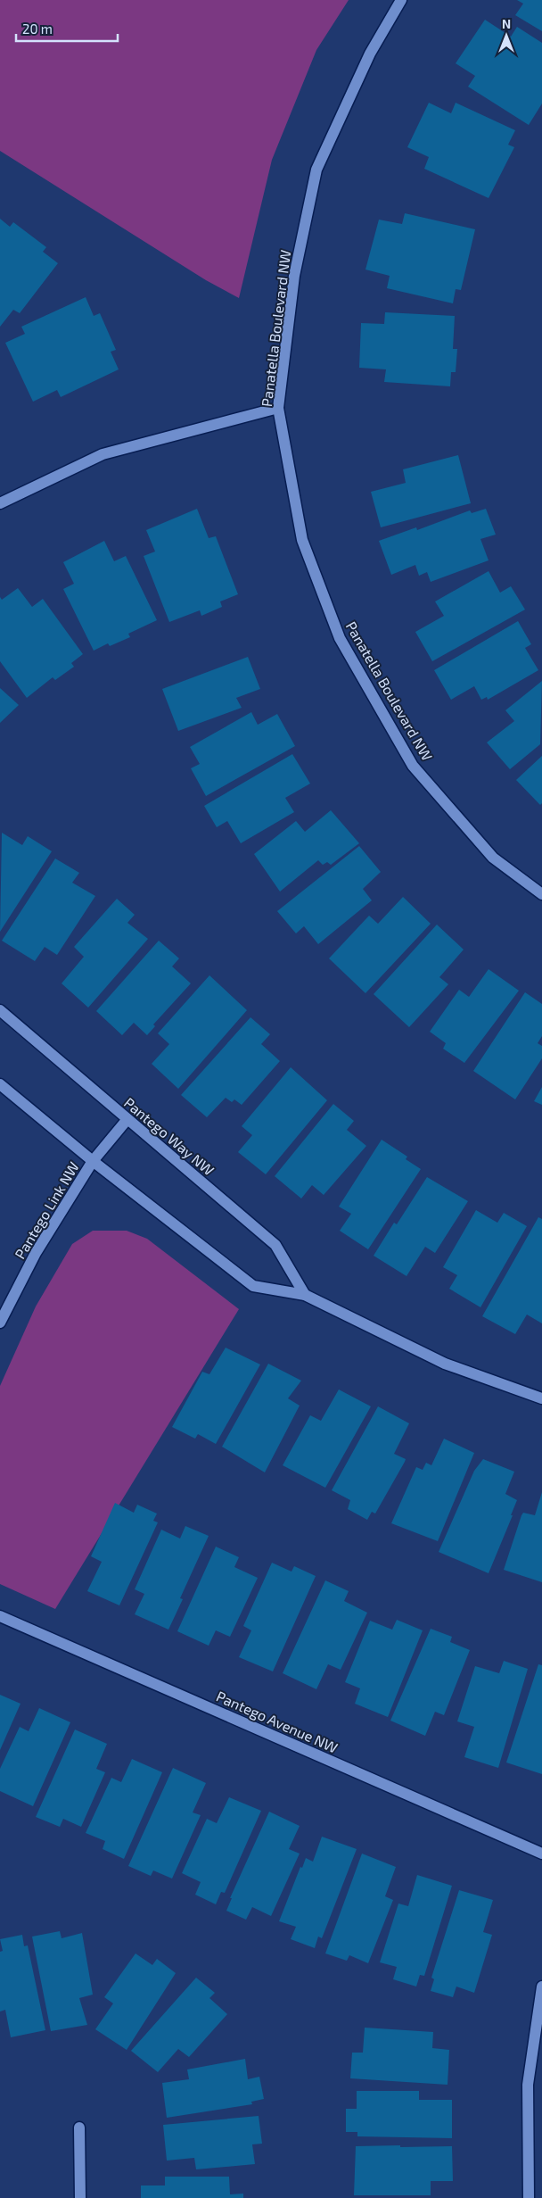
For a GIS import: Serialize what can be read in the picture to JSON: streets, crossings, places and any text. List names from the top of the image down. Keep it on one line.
{"streets":{"street":["Panatella Boulevard NW","Pantego Way NW","Pantego Link NW","Pantego Avenue NW"]},"crossings":[["Pantego Way NW","Pantego Link NW"]],"scale_bar":"20 m","north":"top"}
